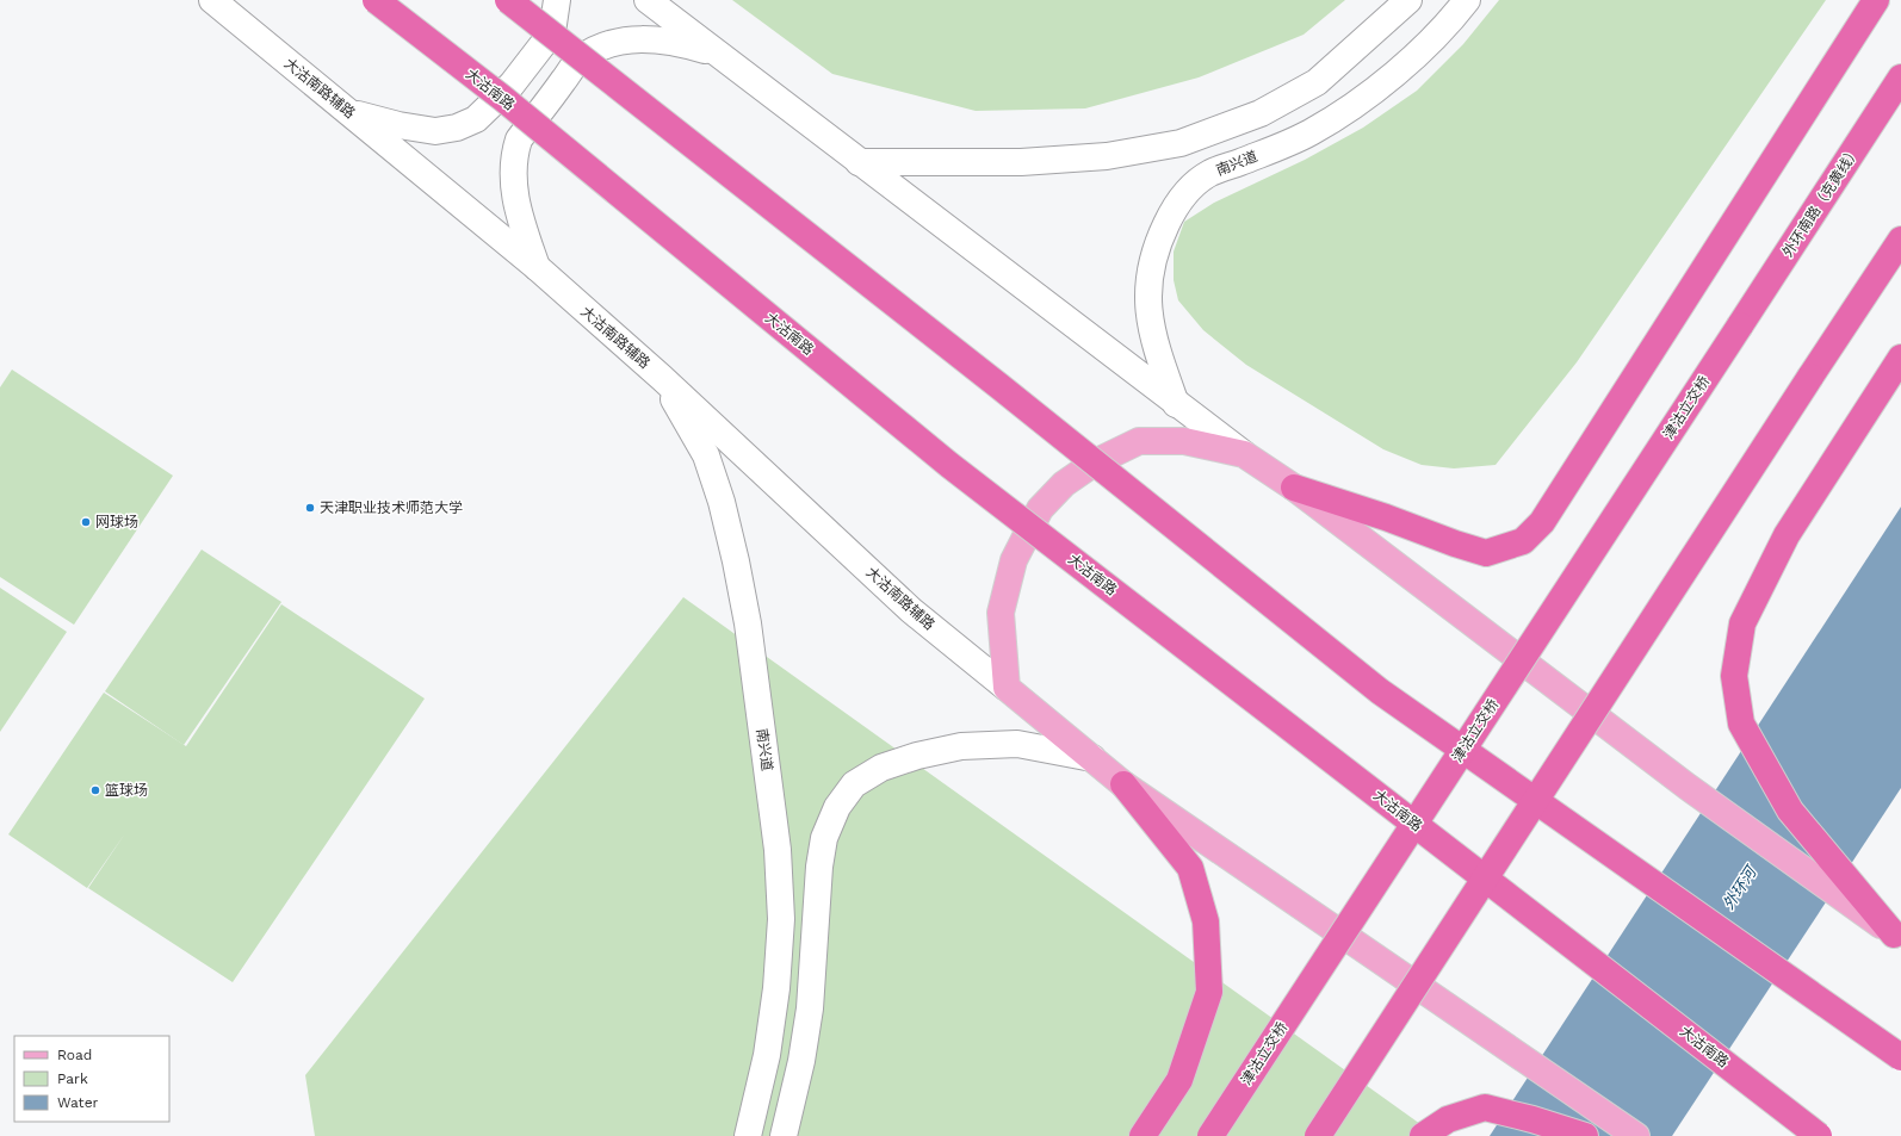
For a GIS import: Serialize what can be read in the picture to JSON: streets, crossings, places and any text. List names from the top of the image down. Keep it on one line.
{"streets":{"highway":["大沽南路","外环南路（克黄线）","津沽立交桥"],"street":["大沽南路辅路","南兴道"]},"crossings":[["大沽南路辅路","南兴道"],["外环南路（克黄线）","津沽立交桥"]],"water":["外环河"],"places":["天津职业技术师范大学","网球场","篮球场"],"legend":["Road","Park","Water"]}
